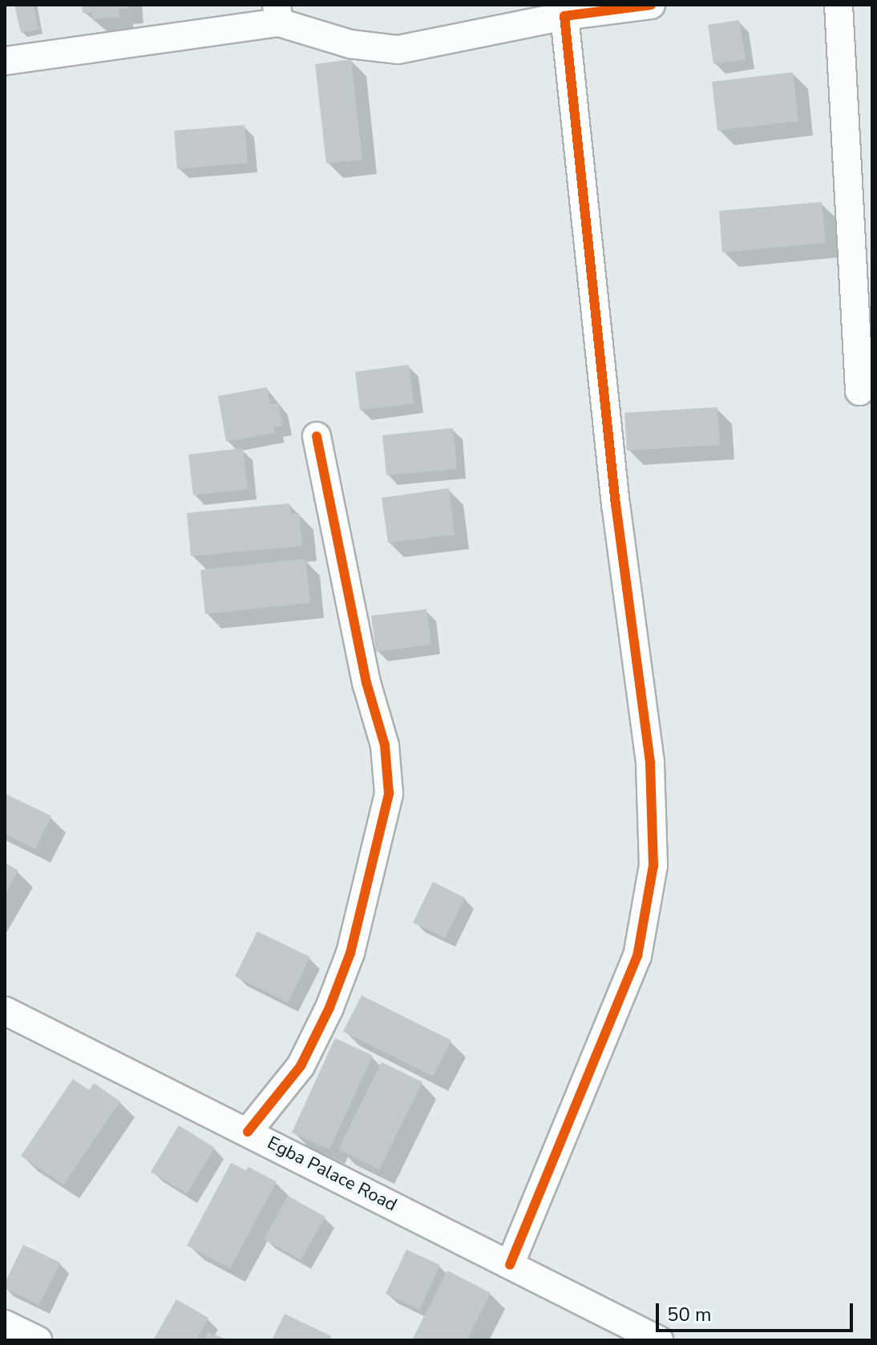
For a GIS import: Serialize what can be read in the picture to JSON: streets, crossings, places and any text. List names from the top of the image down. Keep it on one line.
{"streets":{"street":["Egba Palace Road"]},"scale_bar":"50 m"}
